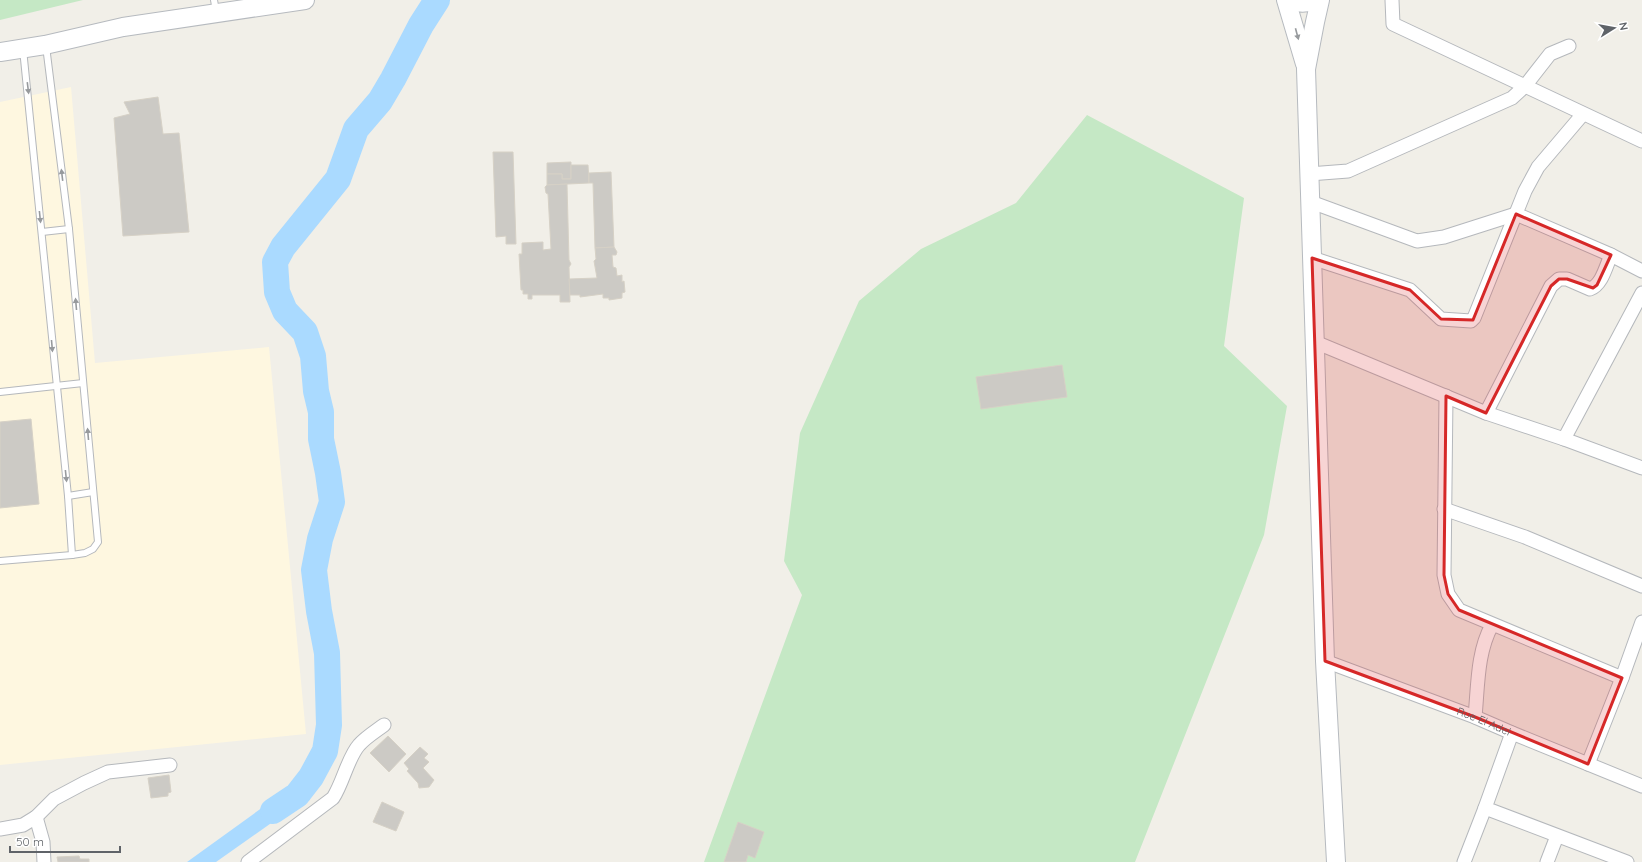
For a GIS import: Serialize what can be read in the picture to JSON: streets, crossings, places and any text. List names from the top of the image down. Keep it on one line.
{"streets":{"street":["Rue El Adel"]},"scale_bar":"50 m","north":"right"}
